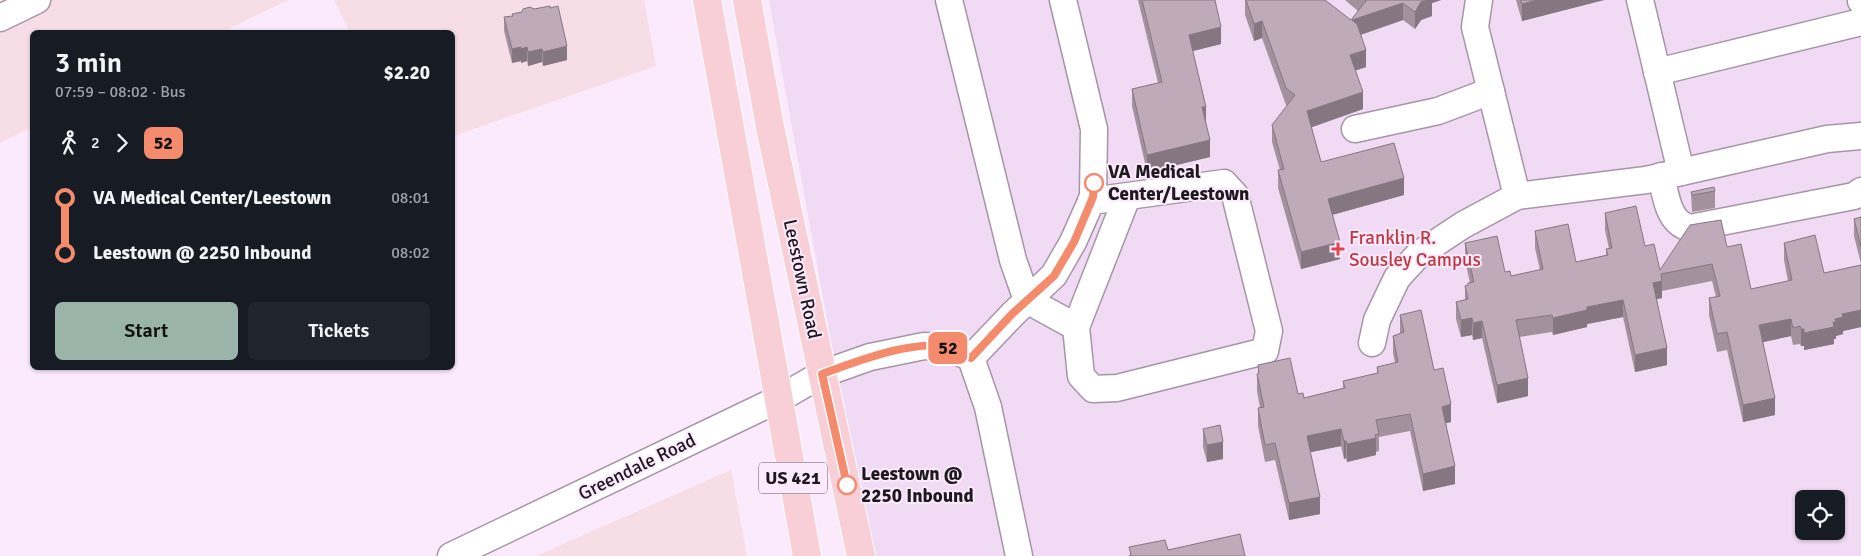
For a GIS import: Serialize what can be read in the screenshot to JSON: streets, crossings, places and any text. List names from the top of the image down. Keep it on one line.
{"streets":{"main road":["Leestown Road","US 421"],"street":["Greendale Road"]},"crossings":[["Leestown Road","Greendale Road"],["Greendale Road","US 421"]],"places":{"other":["VA Medical Center/Leestown","Leestown @ 2250 Inbound"],"health":["Franklin R. Sousley Campus"]},"lines":["bus line 52"],"page":{"on_map":"52","heading":["3 min","07:59 – 08:02 · Bus","$2.20"],"legs":["2","52"],"list":[{"name":"VA Medical Center/Leestown","value":"08:01"},{"name":"Leestown @ 2250 Inbound","value":"08:02"}],"buttons":["Start","Tickets"]}}
